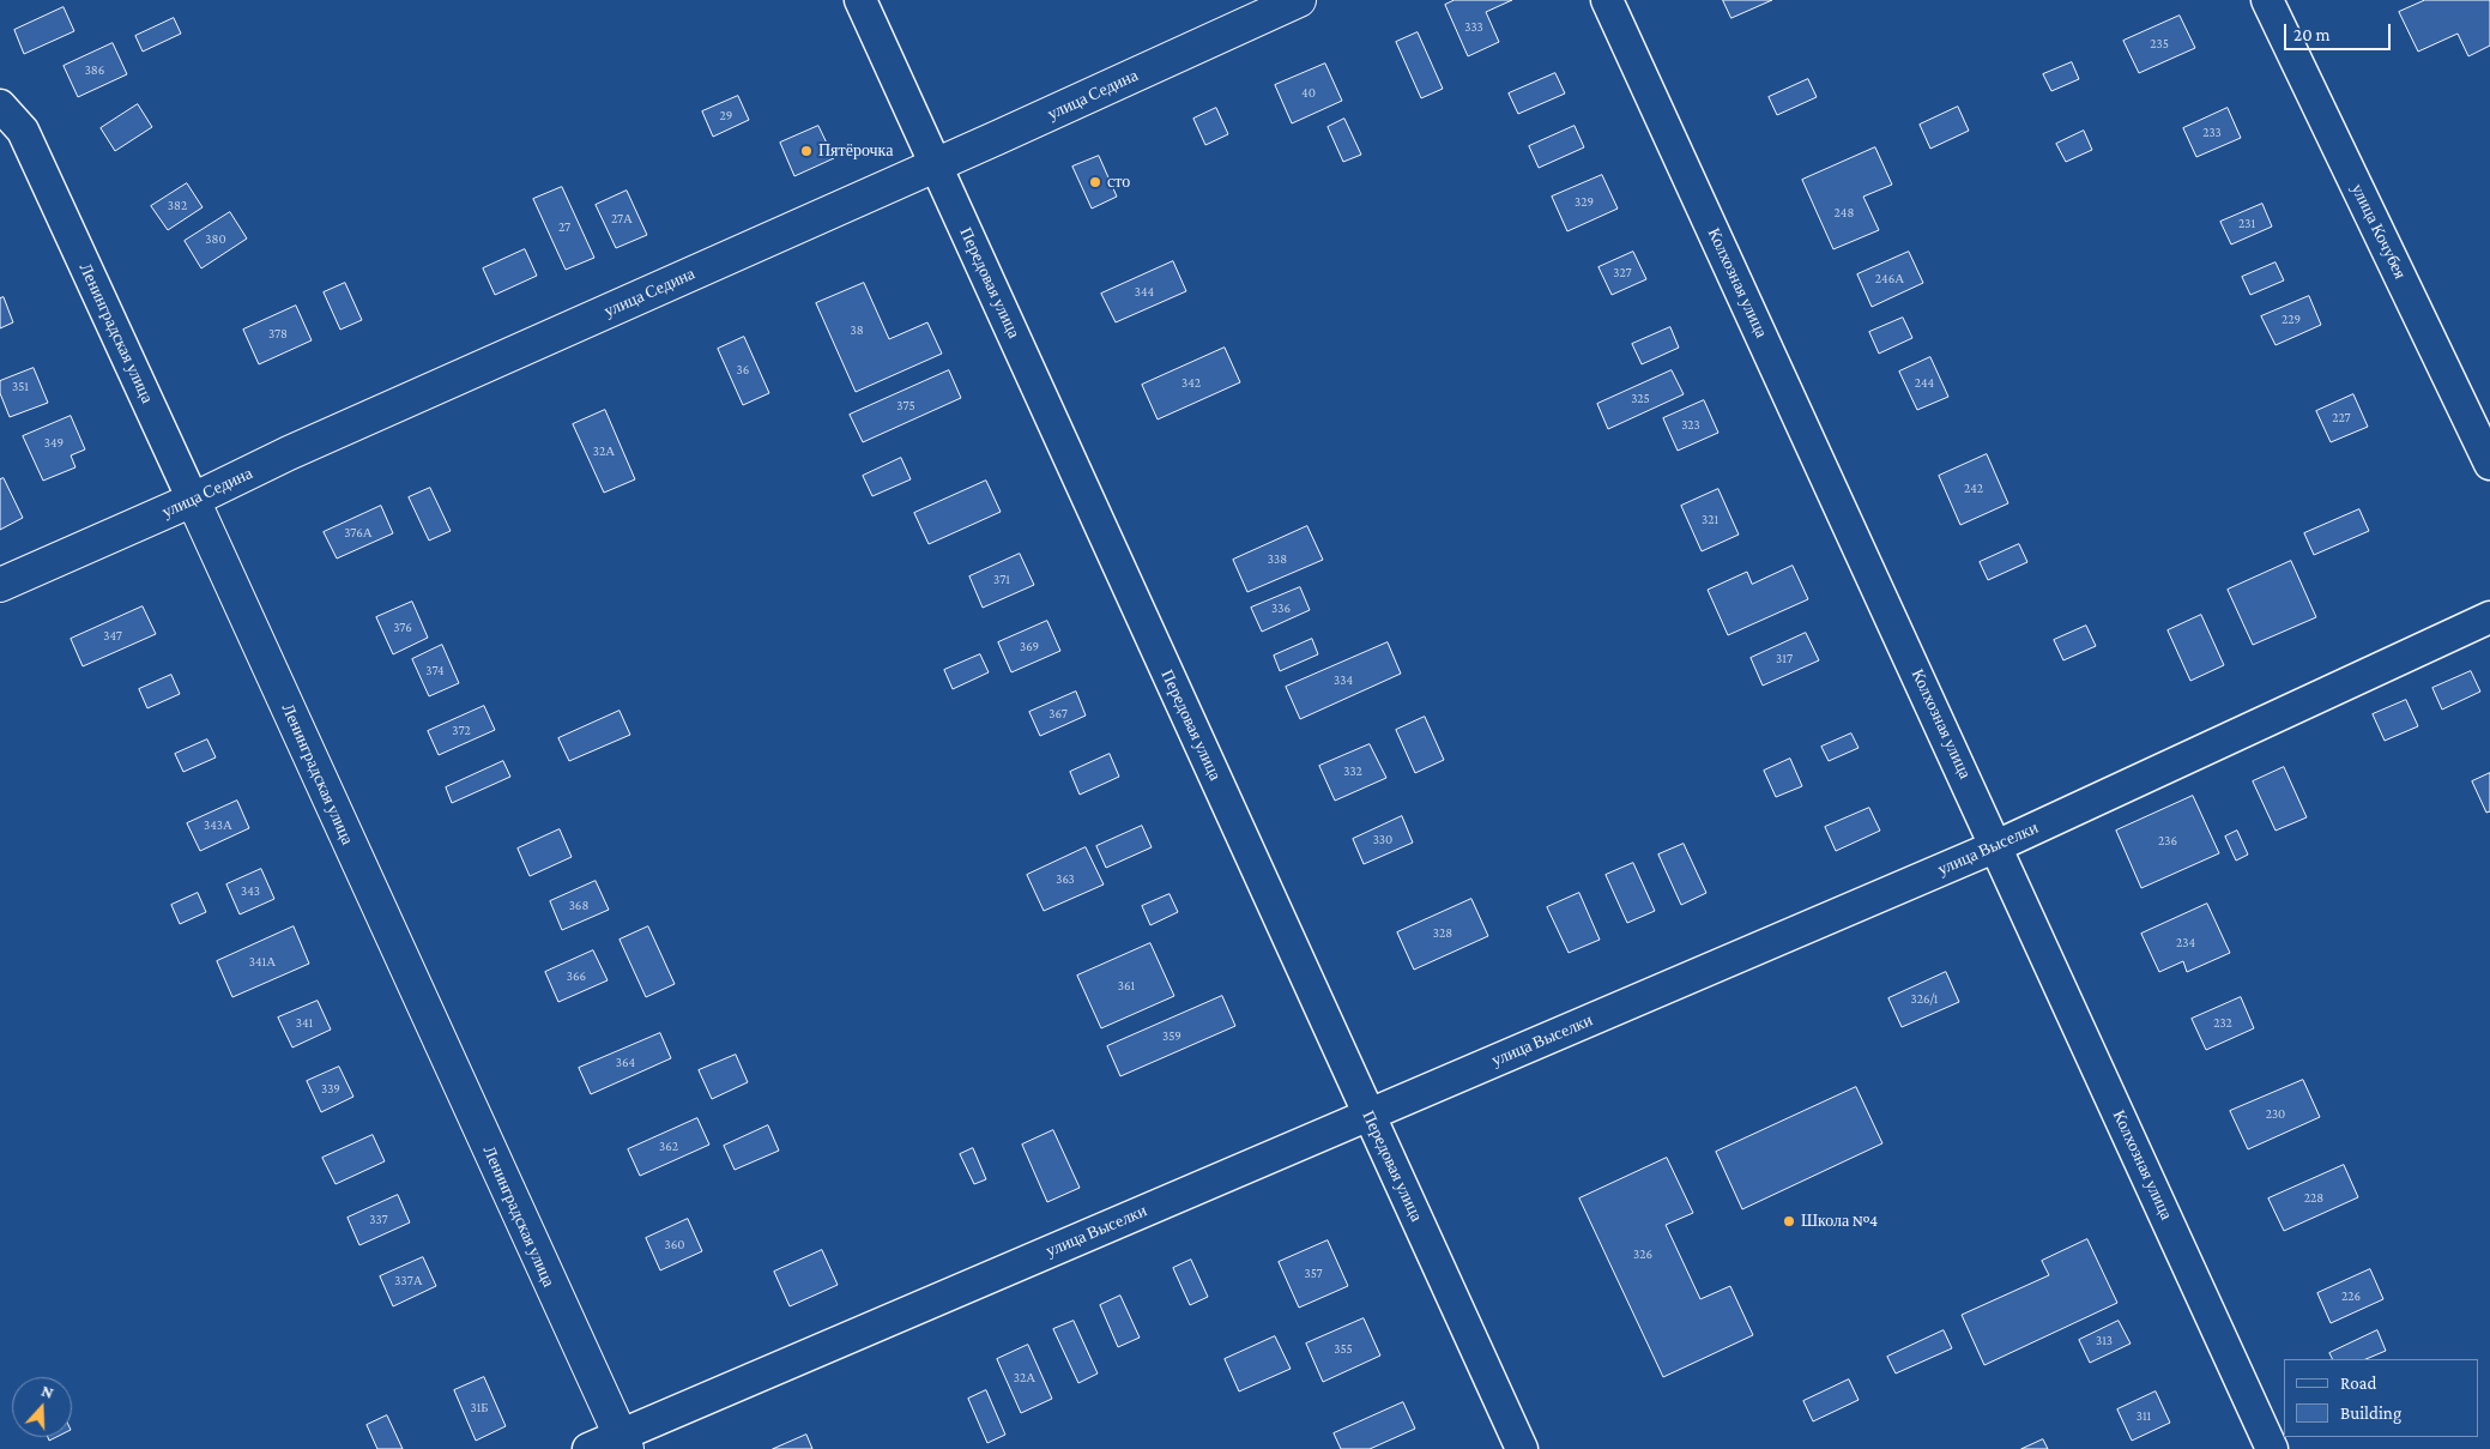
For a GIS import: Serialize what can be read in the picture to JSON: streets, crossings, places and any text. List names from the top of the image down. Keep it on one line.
{"streets":{"main road":["улица Седина","Ленинградская улица"],"street":["улица Кочубея","Передовая улица","Колхозная улица","улица Выселки"]},"crossings":[["улица Седина","Передовая улица"],["улица Седина","Ленинградская улица"],["Передовая улица","улица Выселки"],["Колхозная улица","улица Выселки"],["Ленинградская улица","улица Выселки"]],"places":["Пятёрочка","сто","Школа №4"],"house_numbers":["333","235","386","40","29","233","329","382","248","27А","231","27","380","327","246А","344","229","38","378","36","342","244","351","325","375","227","323","349","32А","242","321","376А","338","371","336","376","347","369","317","374","334","367","372","332","343А","330","236","363","343","368","328","234","341А","366","361","326/1","341","232","359","364","339","230","362","228","337","360","326","357","337А","226","313","355","32А","31Б","311"],"legend":["Road","Building"],"scale_bar":"20 m","north":"top"}
